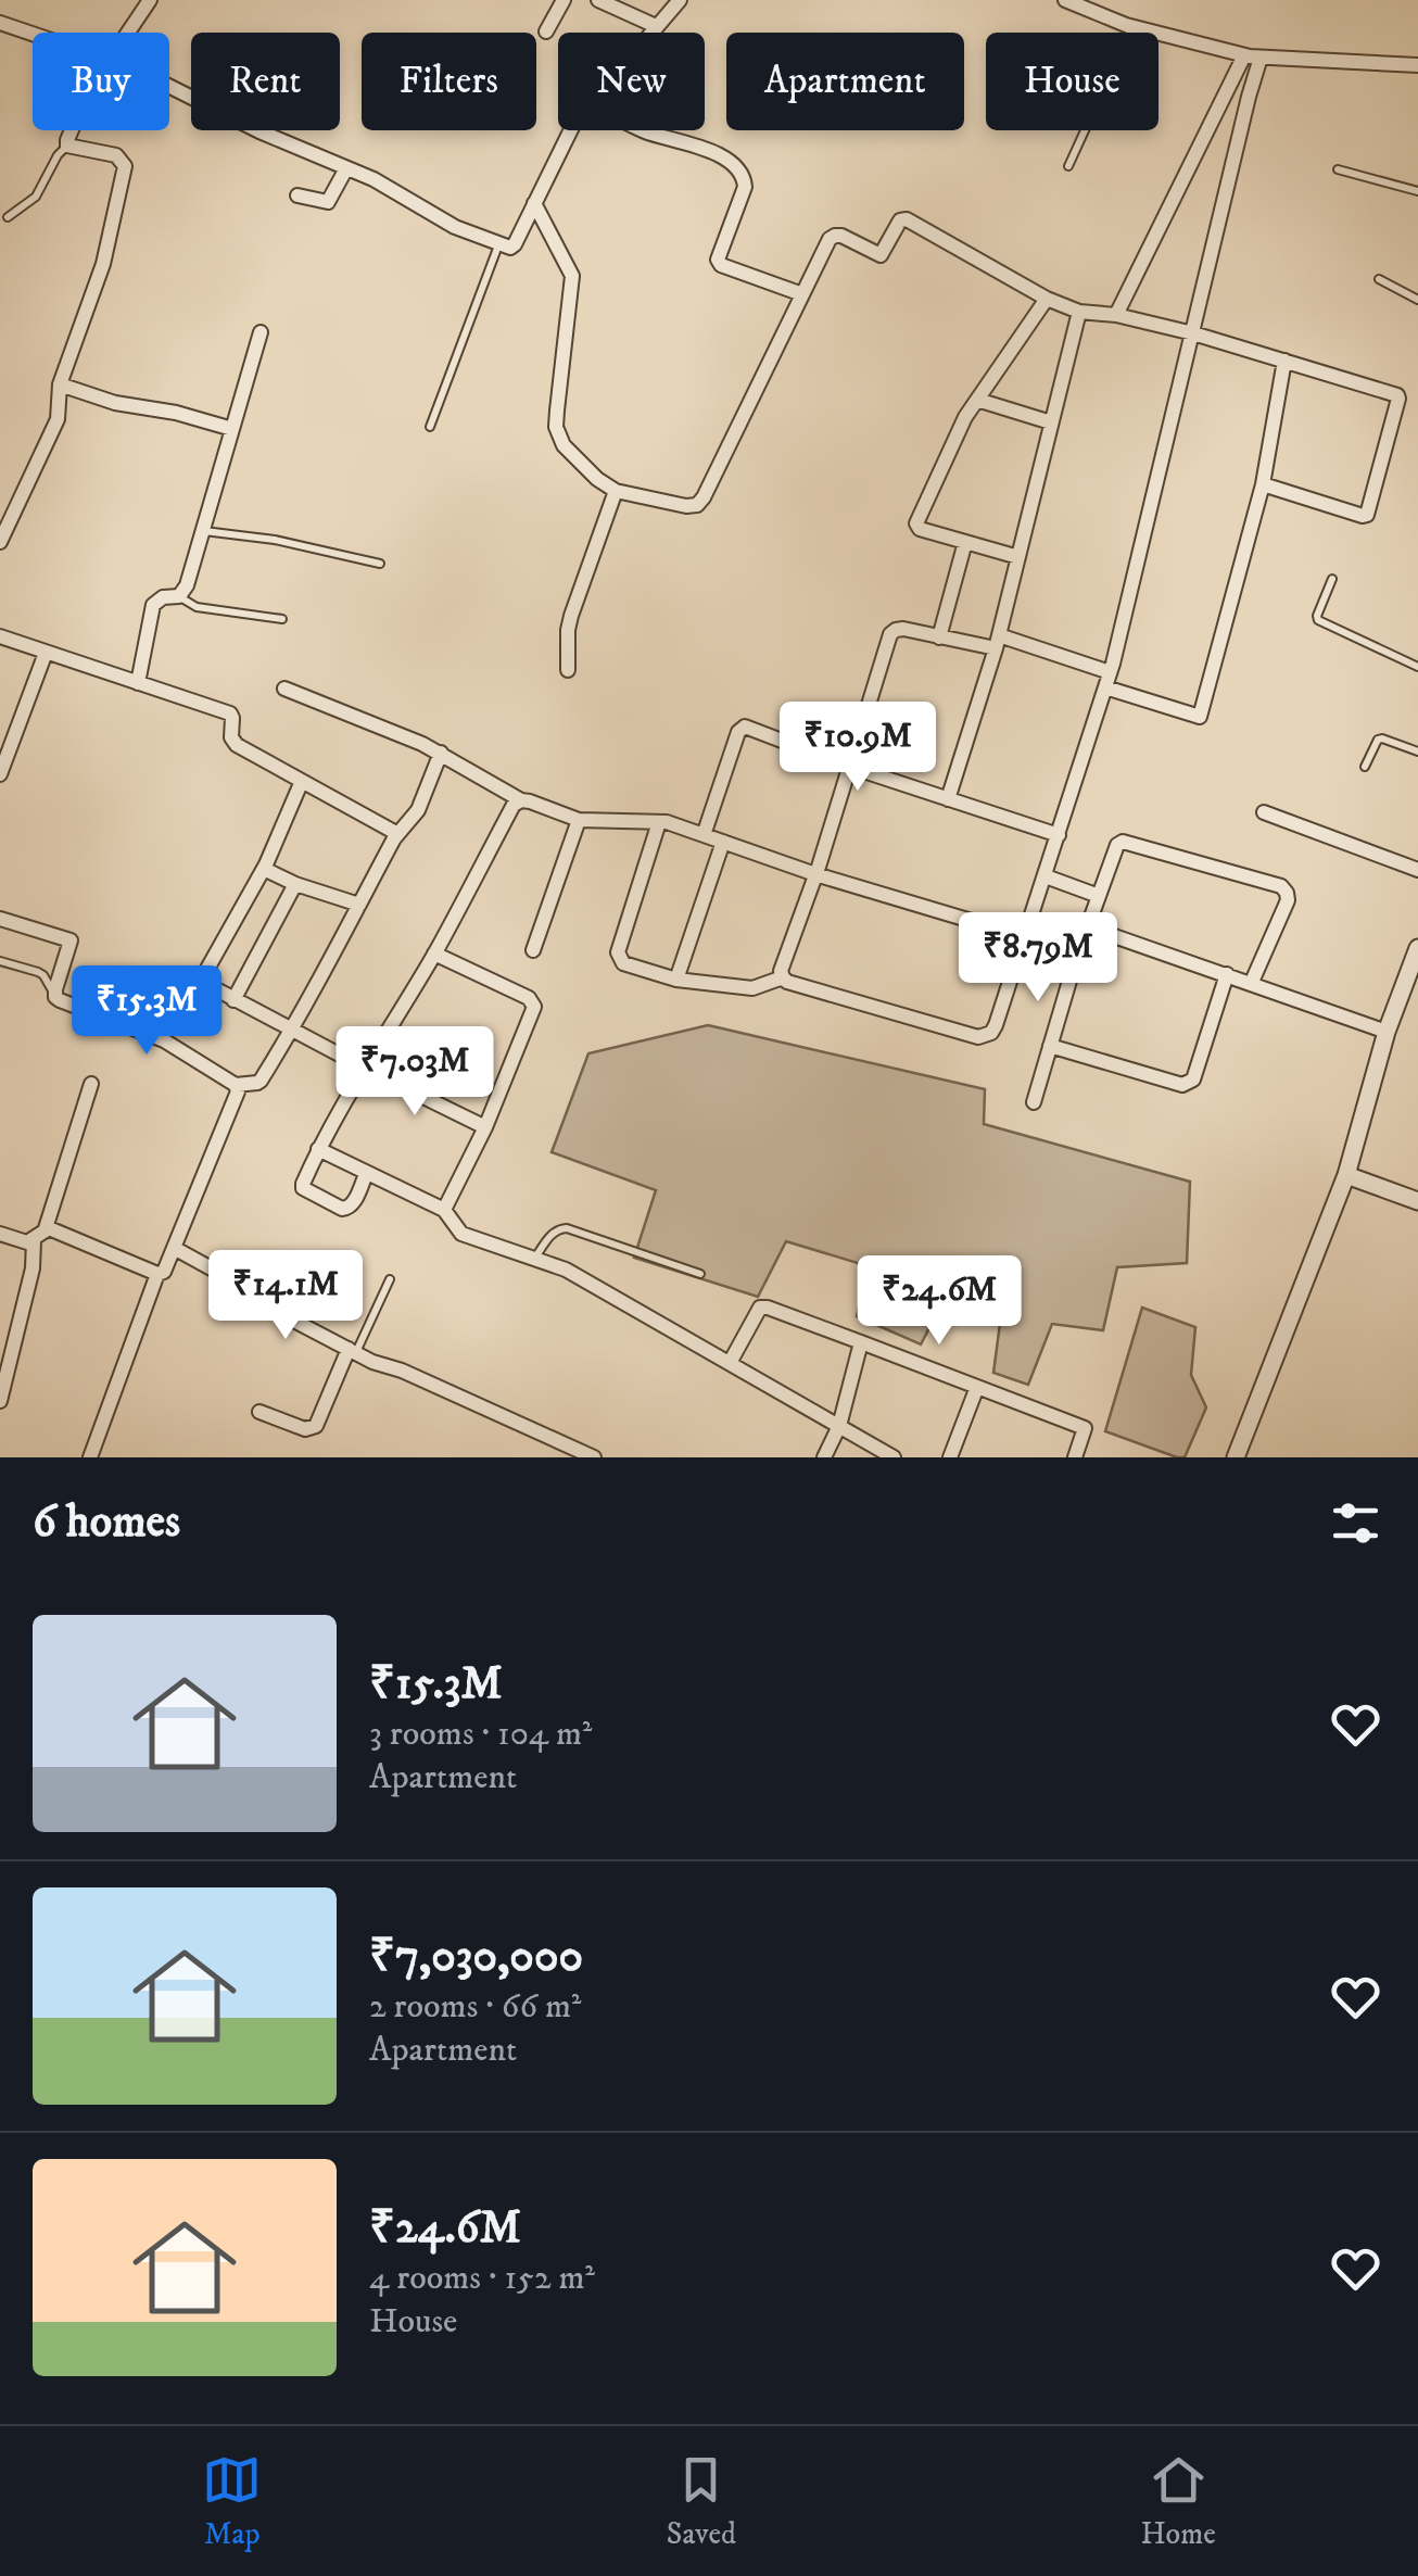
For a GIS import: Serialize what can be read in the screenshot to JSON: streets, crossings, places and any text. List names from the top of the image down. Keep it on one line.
{"page":{"chip":["Buy","Rent","Filters","New","Apartment","House"],"price":["₹10.9M","₹8.79M","₹15.3M","₹7.03M","₹14.1M","₹24.6M"],"heading":"6 homes","list":[{"name":"₹15.3M","note":"3 rooms · 104 m² · Apartment"},{"name":"₹7,030,000","note":"2 rooms · 66 m² · Apartment"},{"name":"₹24.6M","note":"4 rooms · 152 m² · House"}],"tabs":["Map","Saved","Home"]}}
